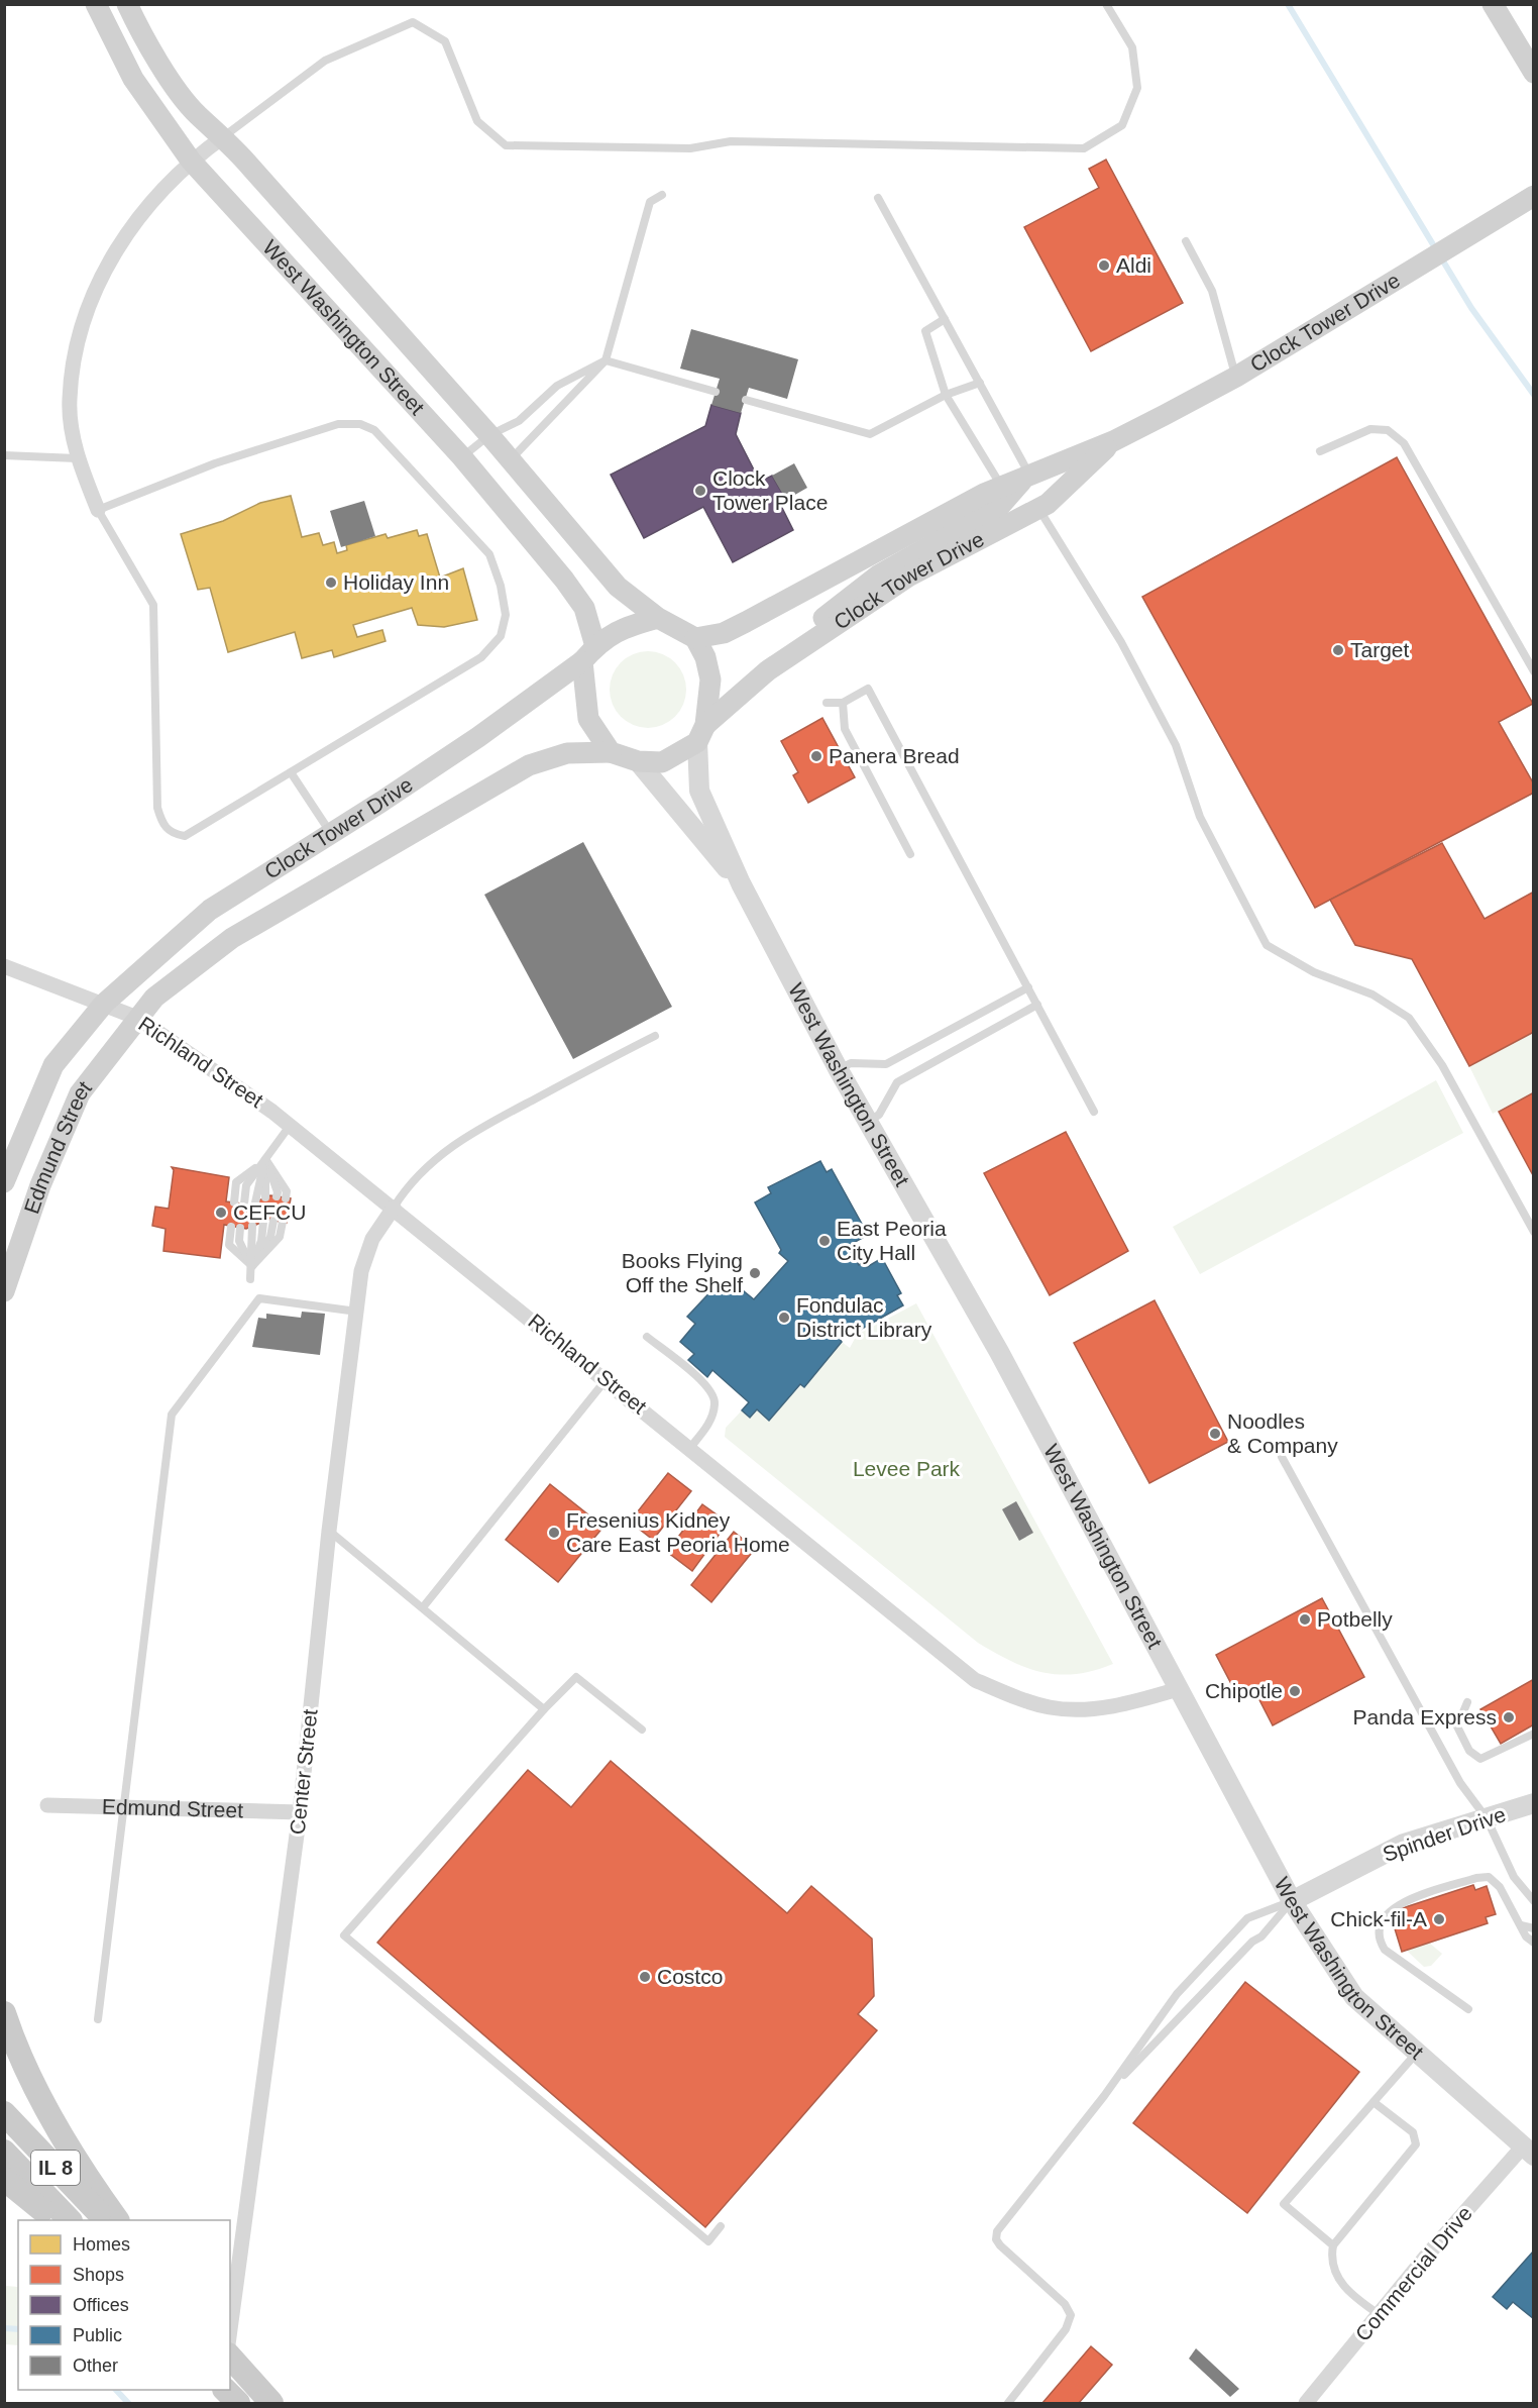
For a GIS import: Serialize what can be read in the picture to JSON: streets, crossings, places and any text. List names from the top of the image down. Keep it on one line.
{"streets":{"main road":["Clock Tower Drive","West Washington Street","Edmund Street","IL 8"],"street":["Richland Street","Center Street","Spinder Drive","Commercial Drive"]},"crossings":[["Clock Tower Drive","West Washington Street"],["Clock Tower Drive","Richland Street"],["Clock Tower Drive","Edmund Street"],["West Washington Street","Richland Street"],["West Washington Street","Spinder Drive"],["West Washington Street","Commercial Drive"],["Richland Street","Edmund Street"],["Richland Street","Center Street"],["Edmund Street","Center Street"]],"parks":["Levee Park"],"places":["Aldi","Clock Tower Place","Holiday Inn","Target","Panera Bread","CEFCU","East Peoria City Hall","Books Flying Off the Shelf","Fondulac District Library","Noodles & Company","Fresenius Kidney Care East Peoria Home","Potbelly","Chipotle","Panda Express","Chick-fil-A","Costco"],"legend":["Homes","Shops","Offices","Public","Other"]}
